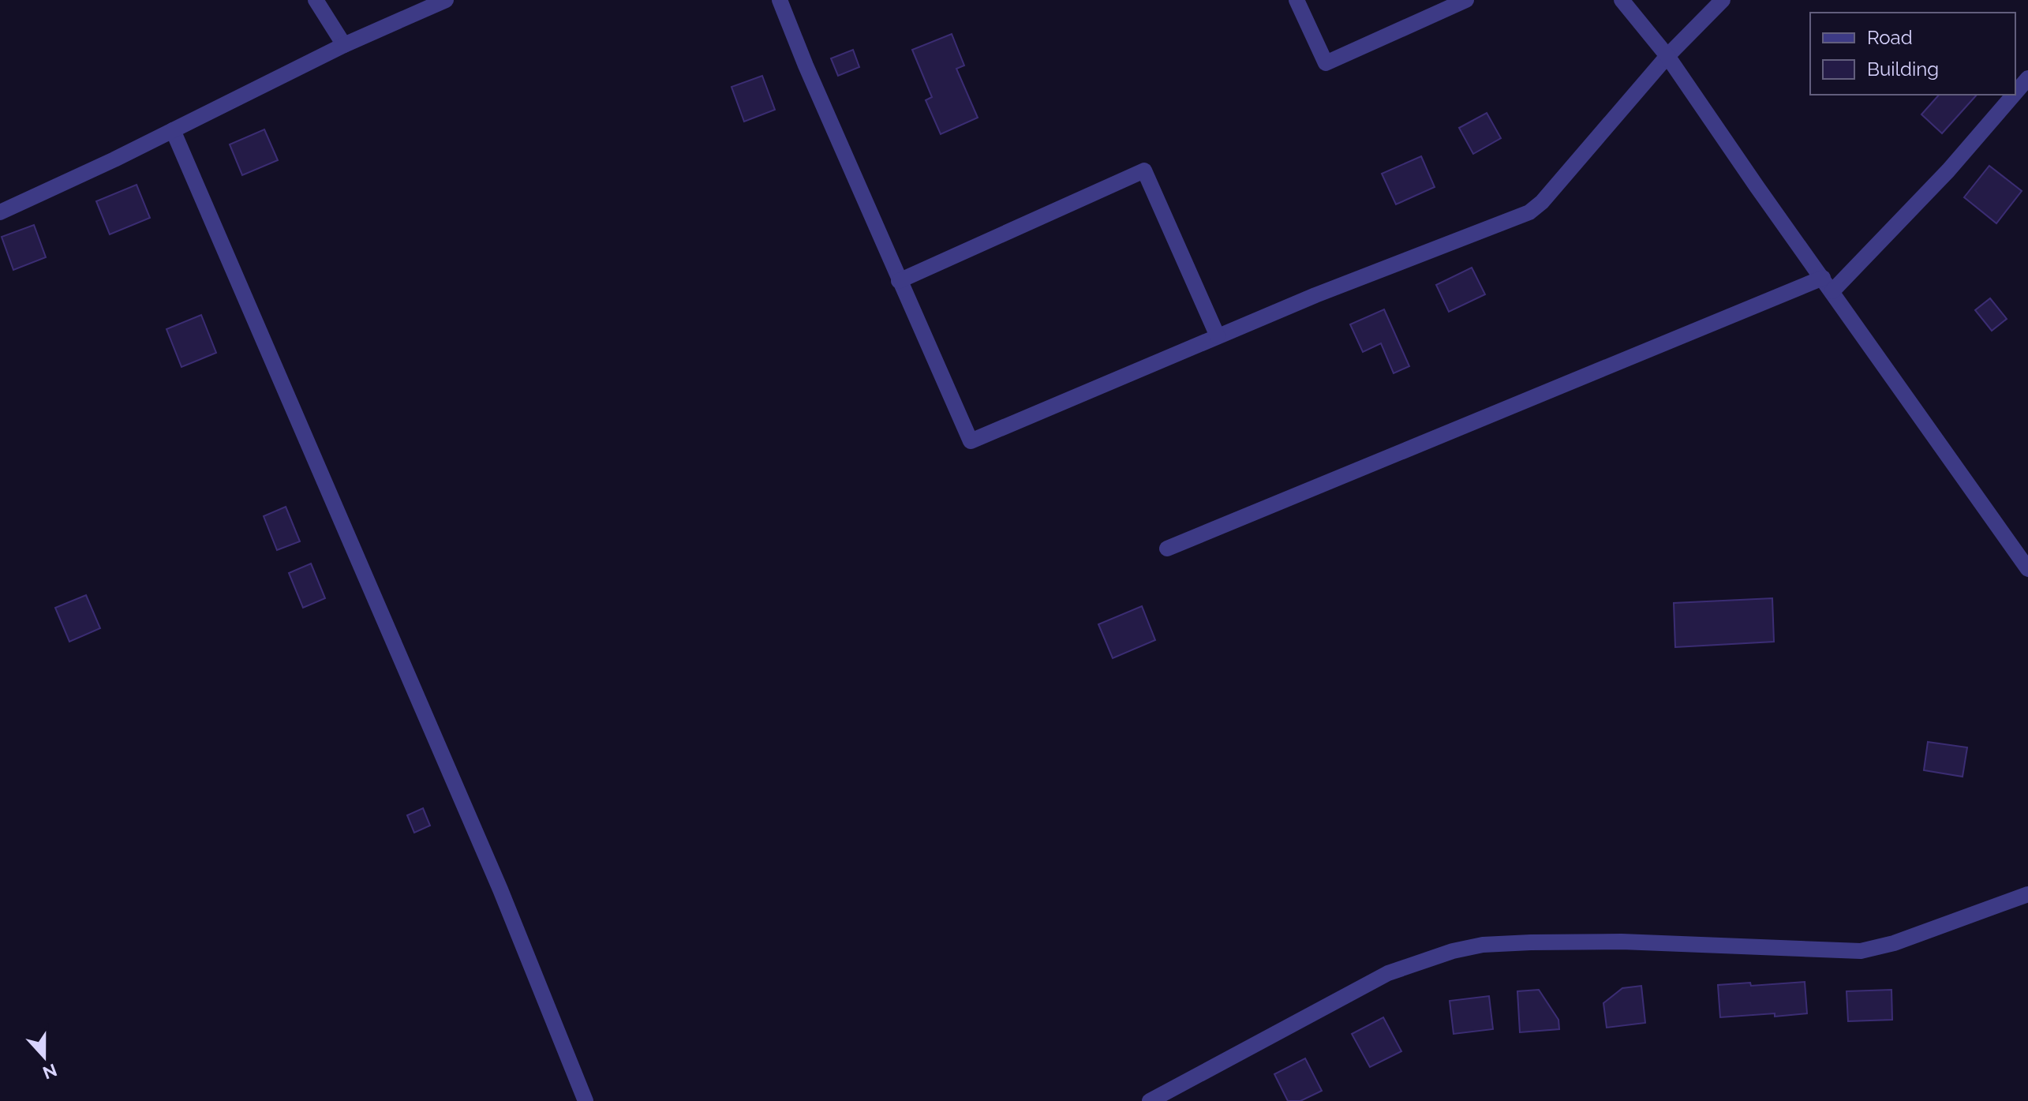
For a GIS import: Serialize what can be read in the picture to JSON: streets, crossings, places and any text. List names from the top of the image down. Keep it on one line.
{"legend":["Road","Building"],"north":"bottom"}
